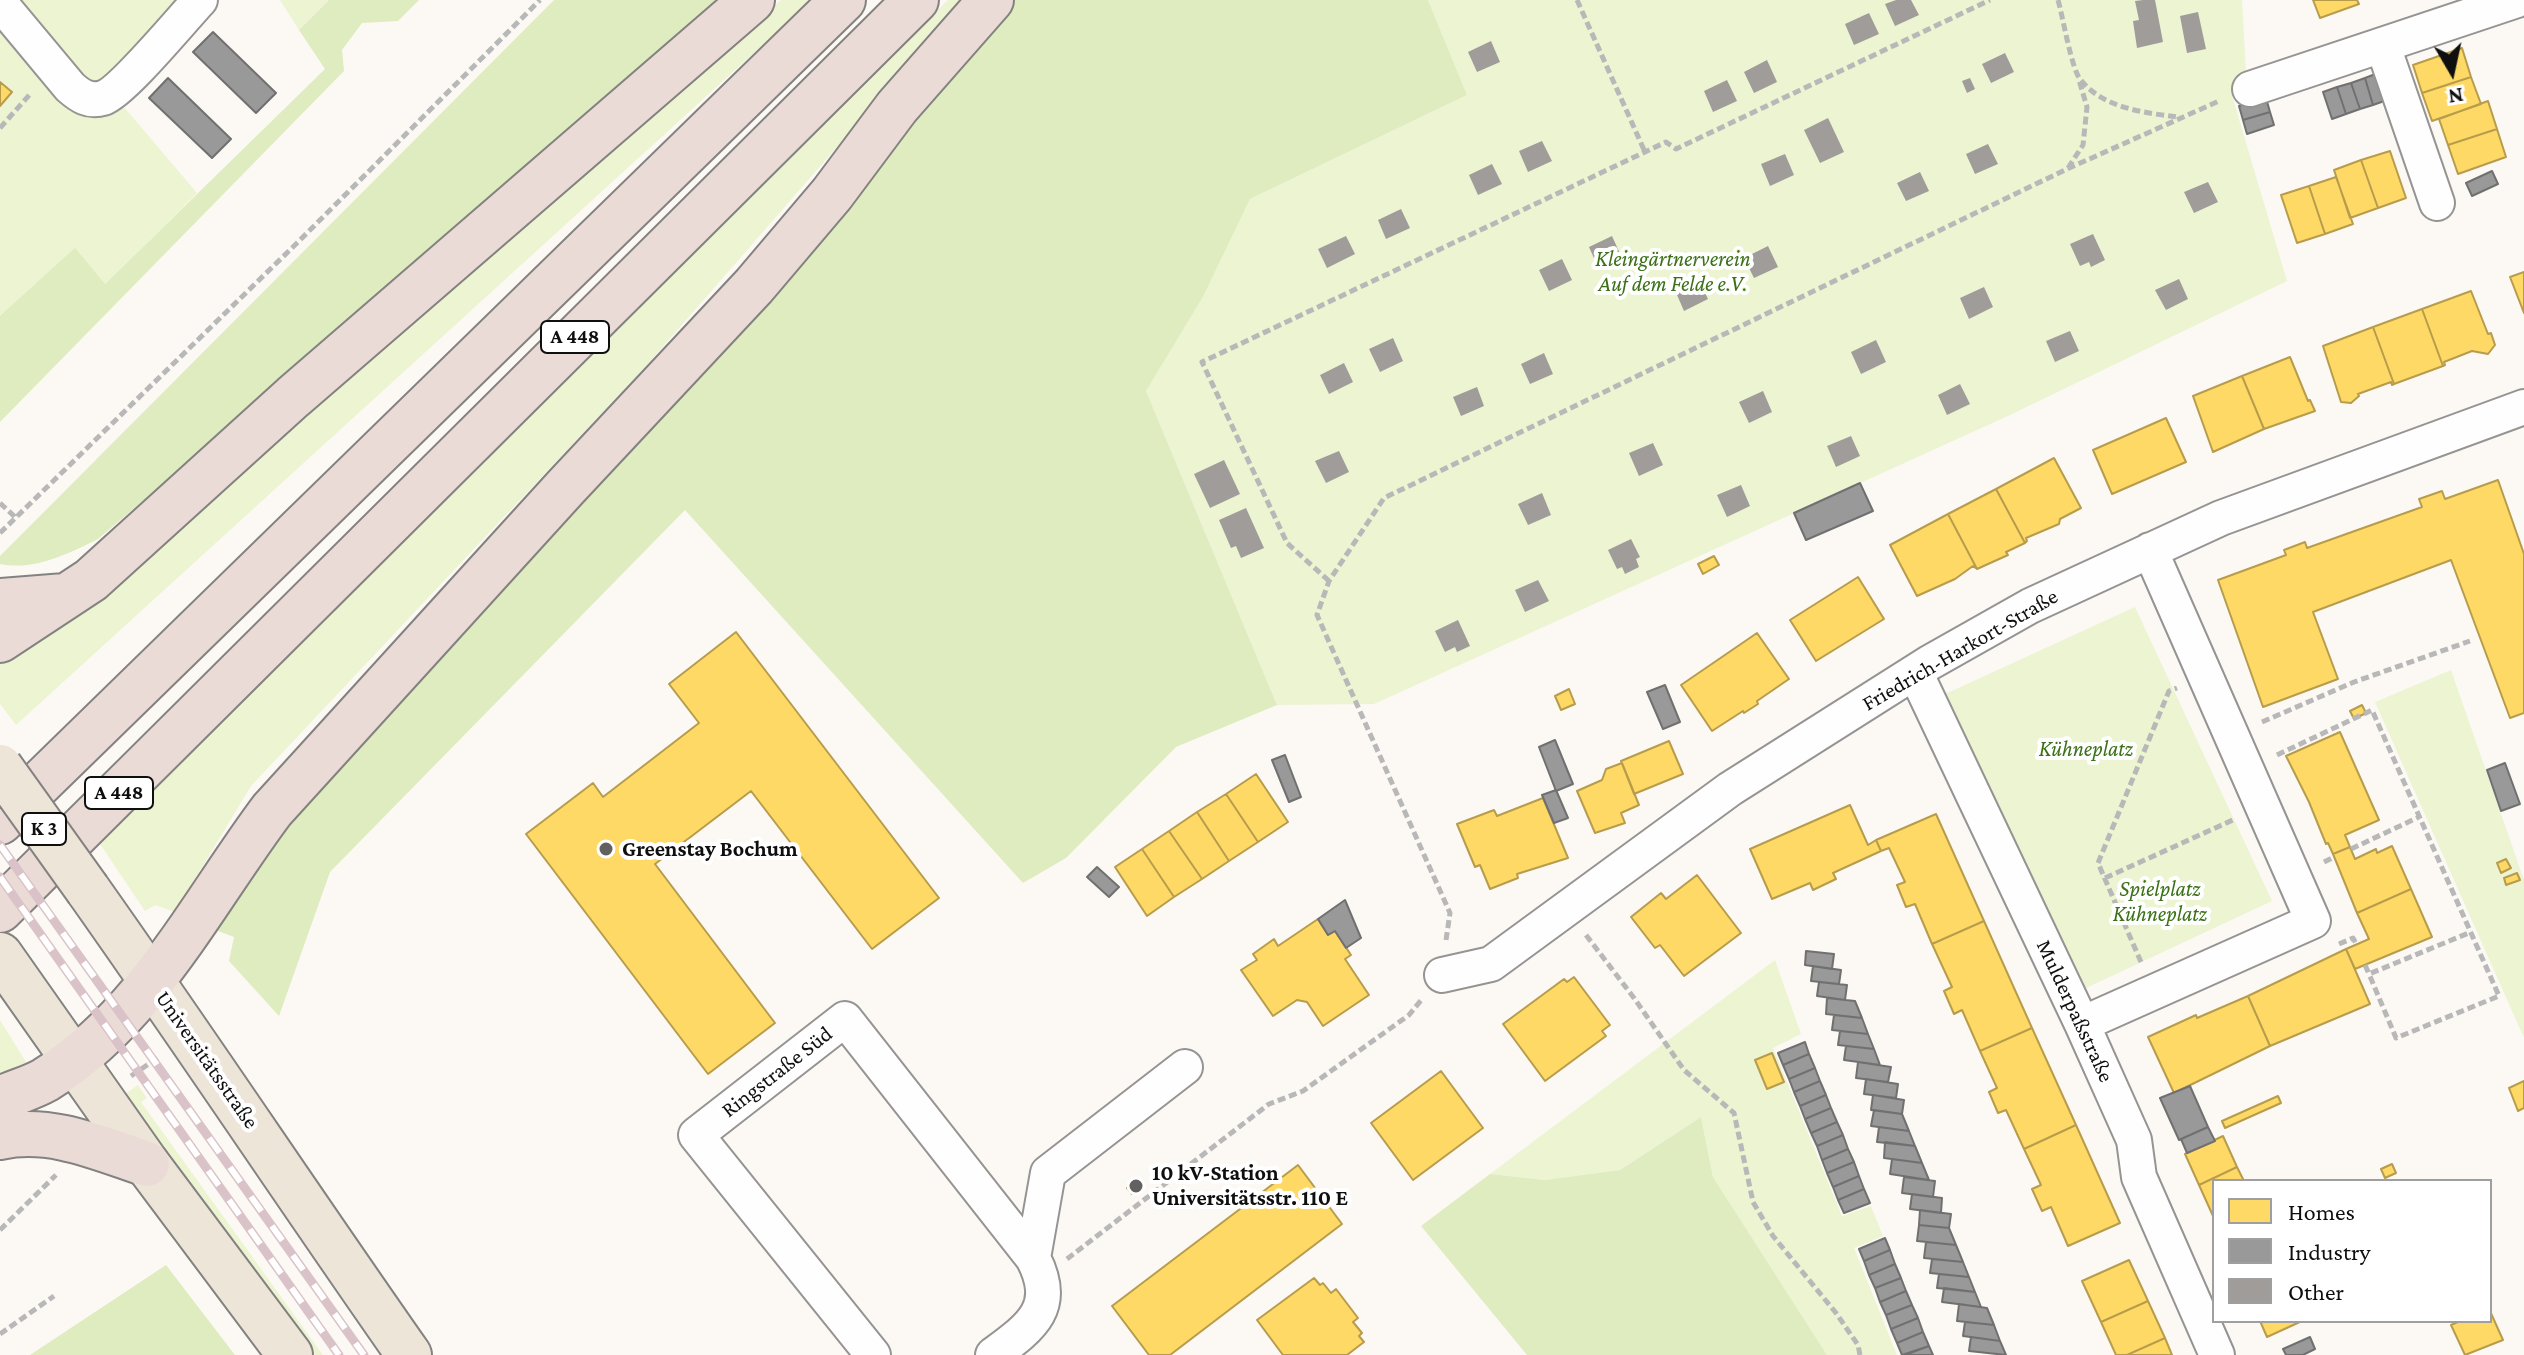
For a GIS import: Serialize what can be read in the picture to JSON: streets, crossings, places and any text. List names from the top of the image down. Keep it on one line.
{"streets":{"highway":["A 448"],"main road":["K 3","Universitätsstraße"],"street":["Friedrich-Harkort-Straße","Mulderpaßstraße","Ringstraße Süd"]},"crossings":[["Friedrich-Harkort-Straße","Mulderpaßstraße"]],"parks":["Kleingärtnerverein Auf dem Felde e.V.","Kühneplatz","Spielplatz Kühneplatz"],"places":["Greenstay Bochum","10 kV-Station Universitätsstr. 110 E"],"legend":["Homes","Industry","Other"],"north":"bottom"}
